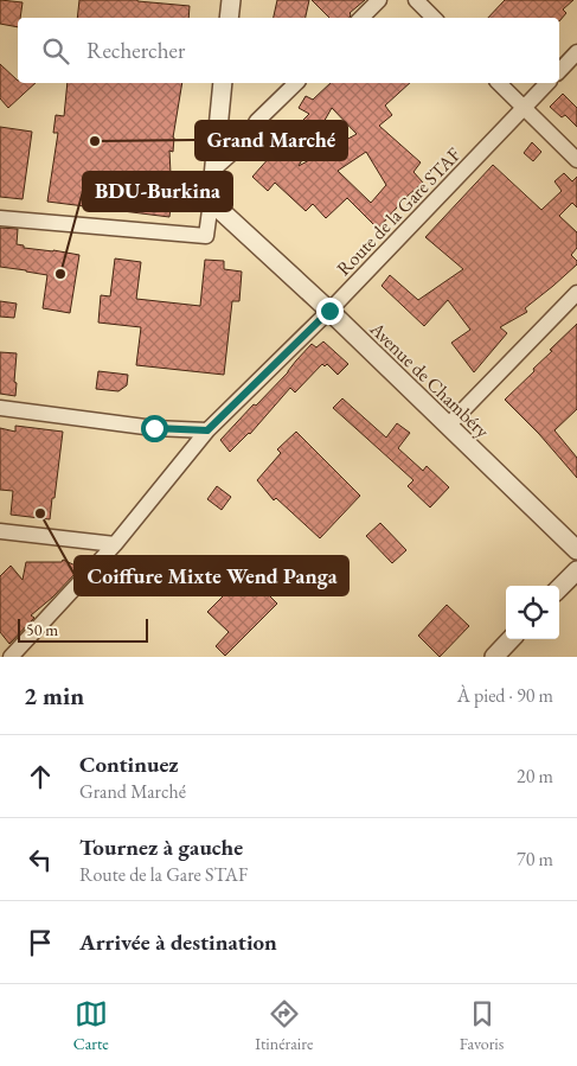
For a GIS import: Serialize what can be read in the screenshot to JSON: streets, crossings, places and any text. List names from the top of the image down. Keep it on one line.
{"streets":{"street":["Route de la Gare STAF","Avenue de Chambéry"]},"crossings":[["Route de la Gare STAF","Avenue de Chambéry"]],"places":["Grand Marché","BDU-Burkina","Coiffure Mixte Wend Panga"],"scale_bar":"50 m","page":{"search":"Rechercher","scale":"50 m","heading":["2 min","À pied · 90 m"],"list":[["Continuez","Grand Marché","20 m"],["Tournez à gauche","Route de la Gare STAF","70 m"],"Arrivée à destination"],"nav":["Carte","Itinéraire","Favoris"]}}
